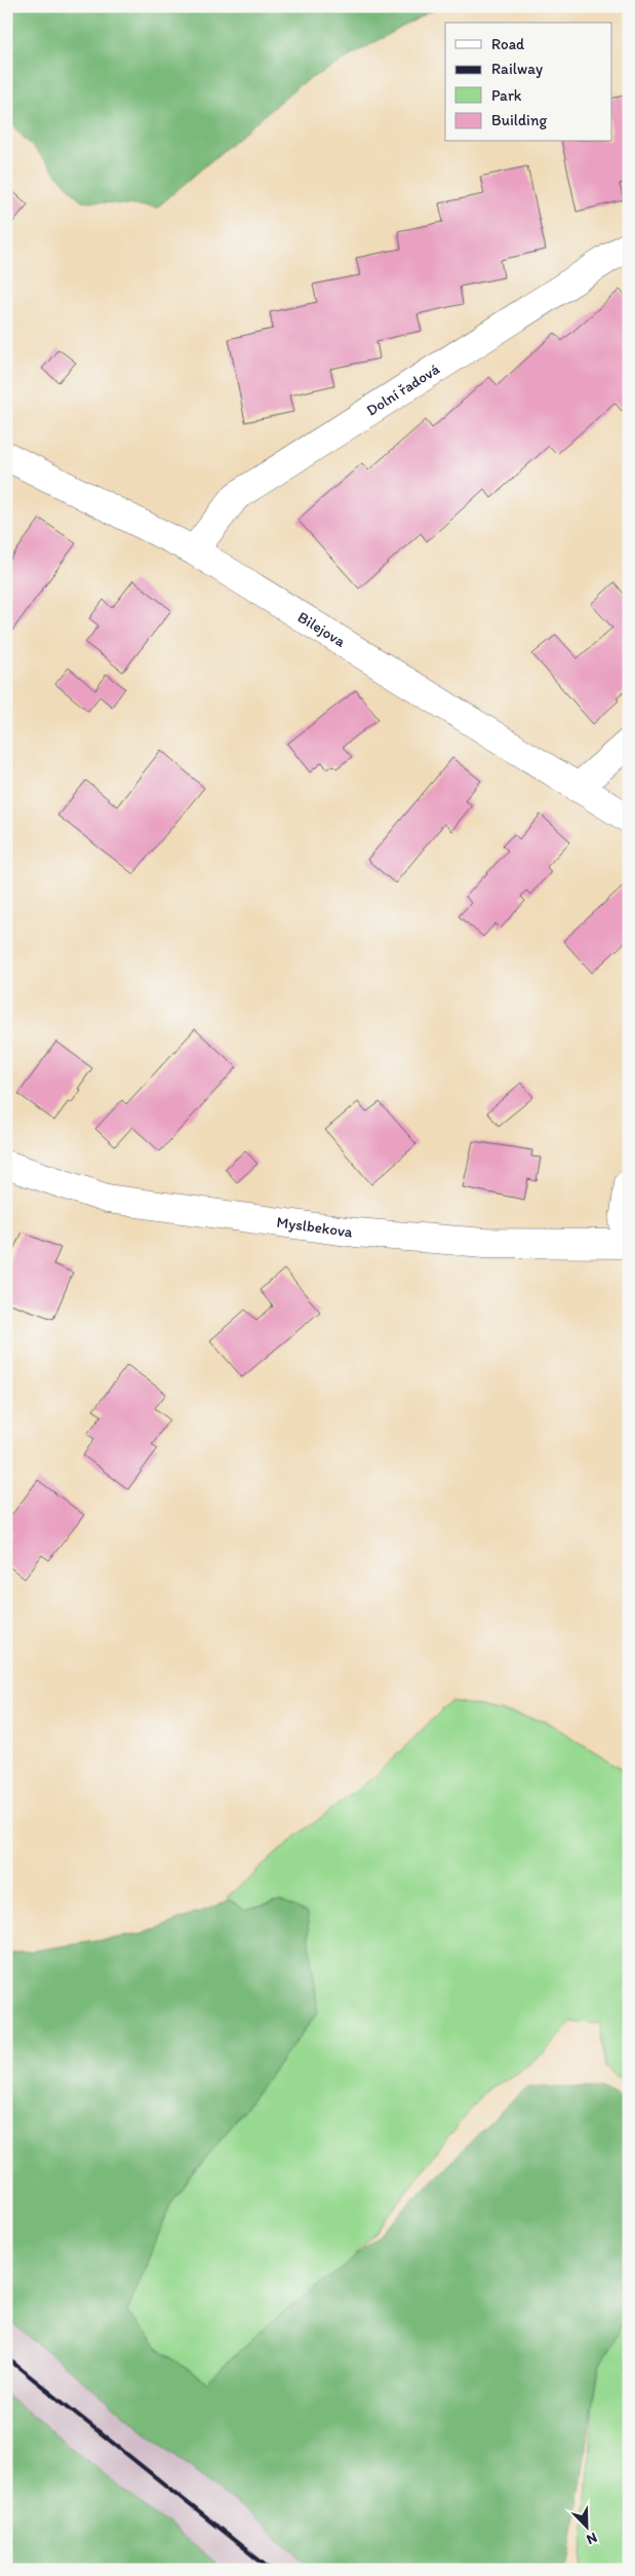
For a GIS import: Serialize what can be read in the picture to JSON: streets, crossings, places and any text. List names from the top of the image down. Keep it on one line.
{"streets":{"street":["Dolní řadová","Bilejova","Myslbekova"]},"crossings":[["Dolní řadová","Bilejova"]],"legend":["Road","Railway","Park","Building"],"north":"bottom right"}
